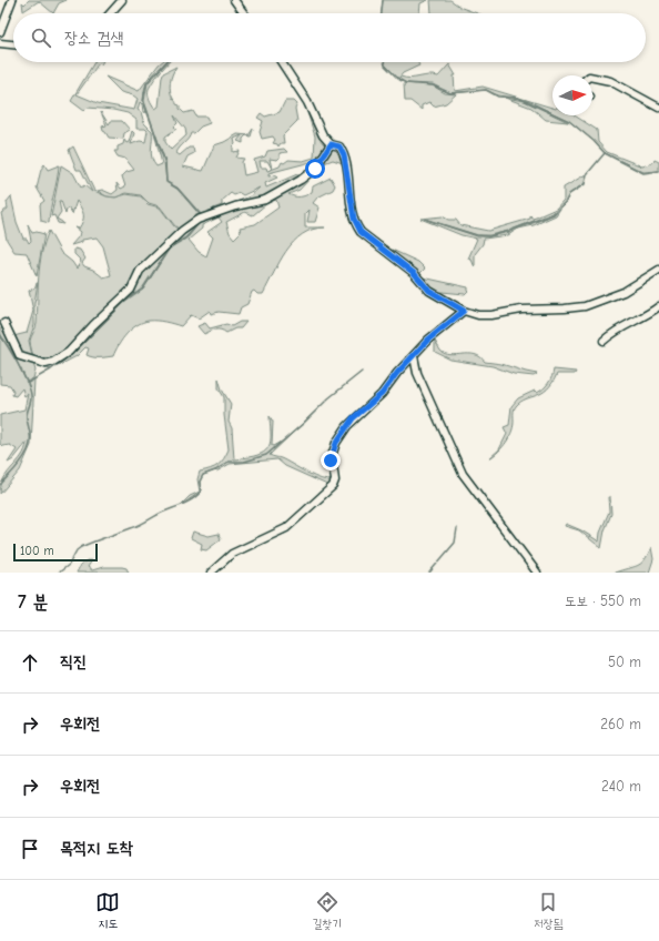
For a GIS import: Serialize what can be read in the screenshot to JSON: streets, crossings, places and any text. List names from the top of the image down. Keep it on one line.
{"scale_bar":"100 m","north":"right","page":{"search":"장소 검색","scale":"100 m","heading":["7 분","도보 · 550 m"],"list":[["직진","50 m"],["우회전","260 m"],["우회전","240 m"],"목적지 도착"],"nav":["지도","길찾기","저장됨"]}}
